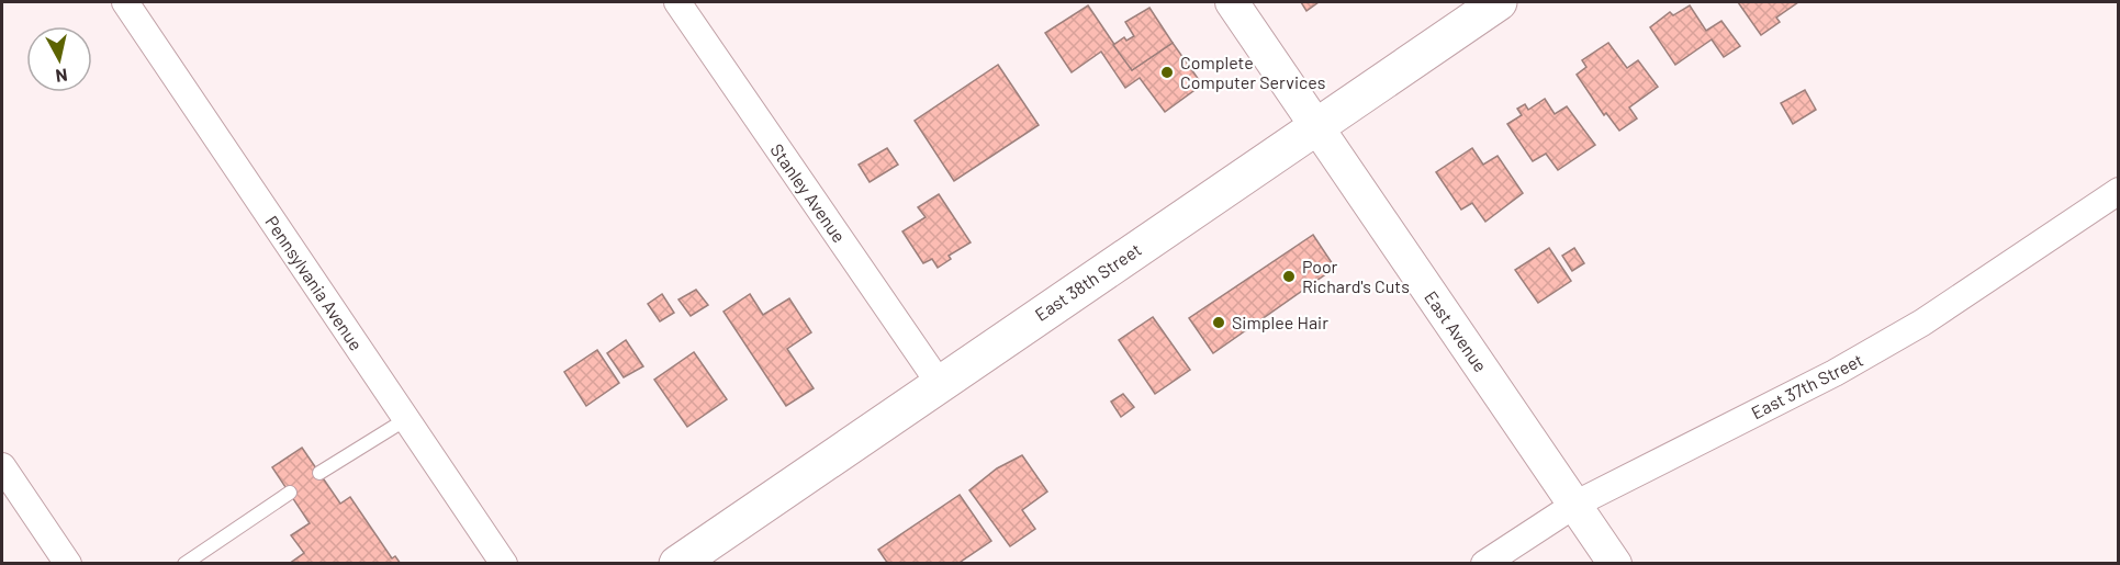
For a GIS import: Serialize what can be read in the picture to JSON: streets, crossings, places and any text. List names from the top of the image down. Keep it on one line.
{"streets":{"main road":["East 38th Street"],"street":["Stanley Avenue","Pennsylvania Avenue","East Avenue","East 37th Street"]},"crossings":[["Stanley Avenue","East 38th Street"],["East 38th Street","East Avenue"],["East Avenue","East 37th Street"]],"places":["Complete Computer Services","Poor Richard's Cuts","Simplee Hair"],"north":"bottom"}
